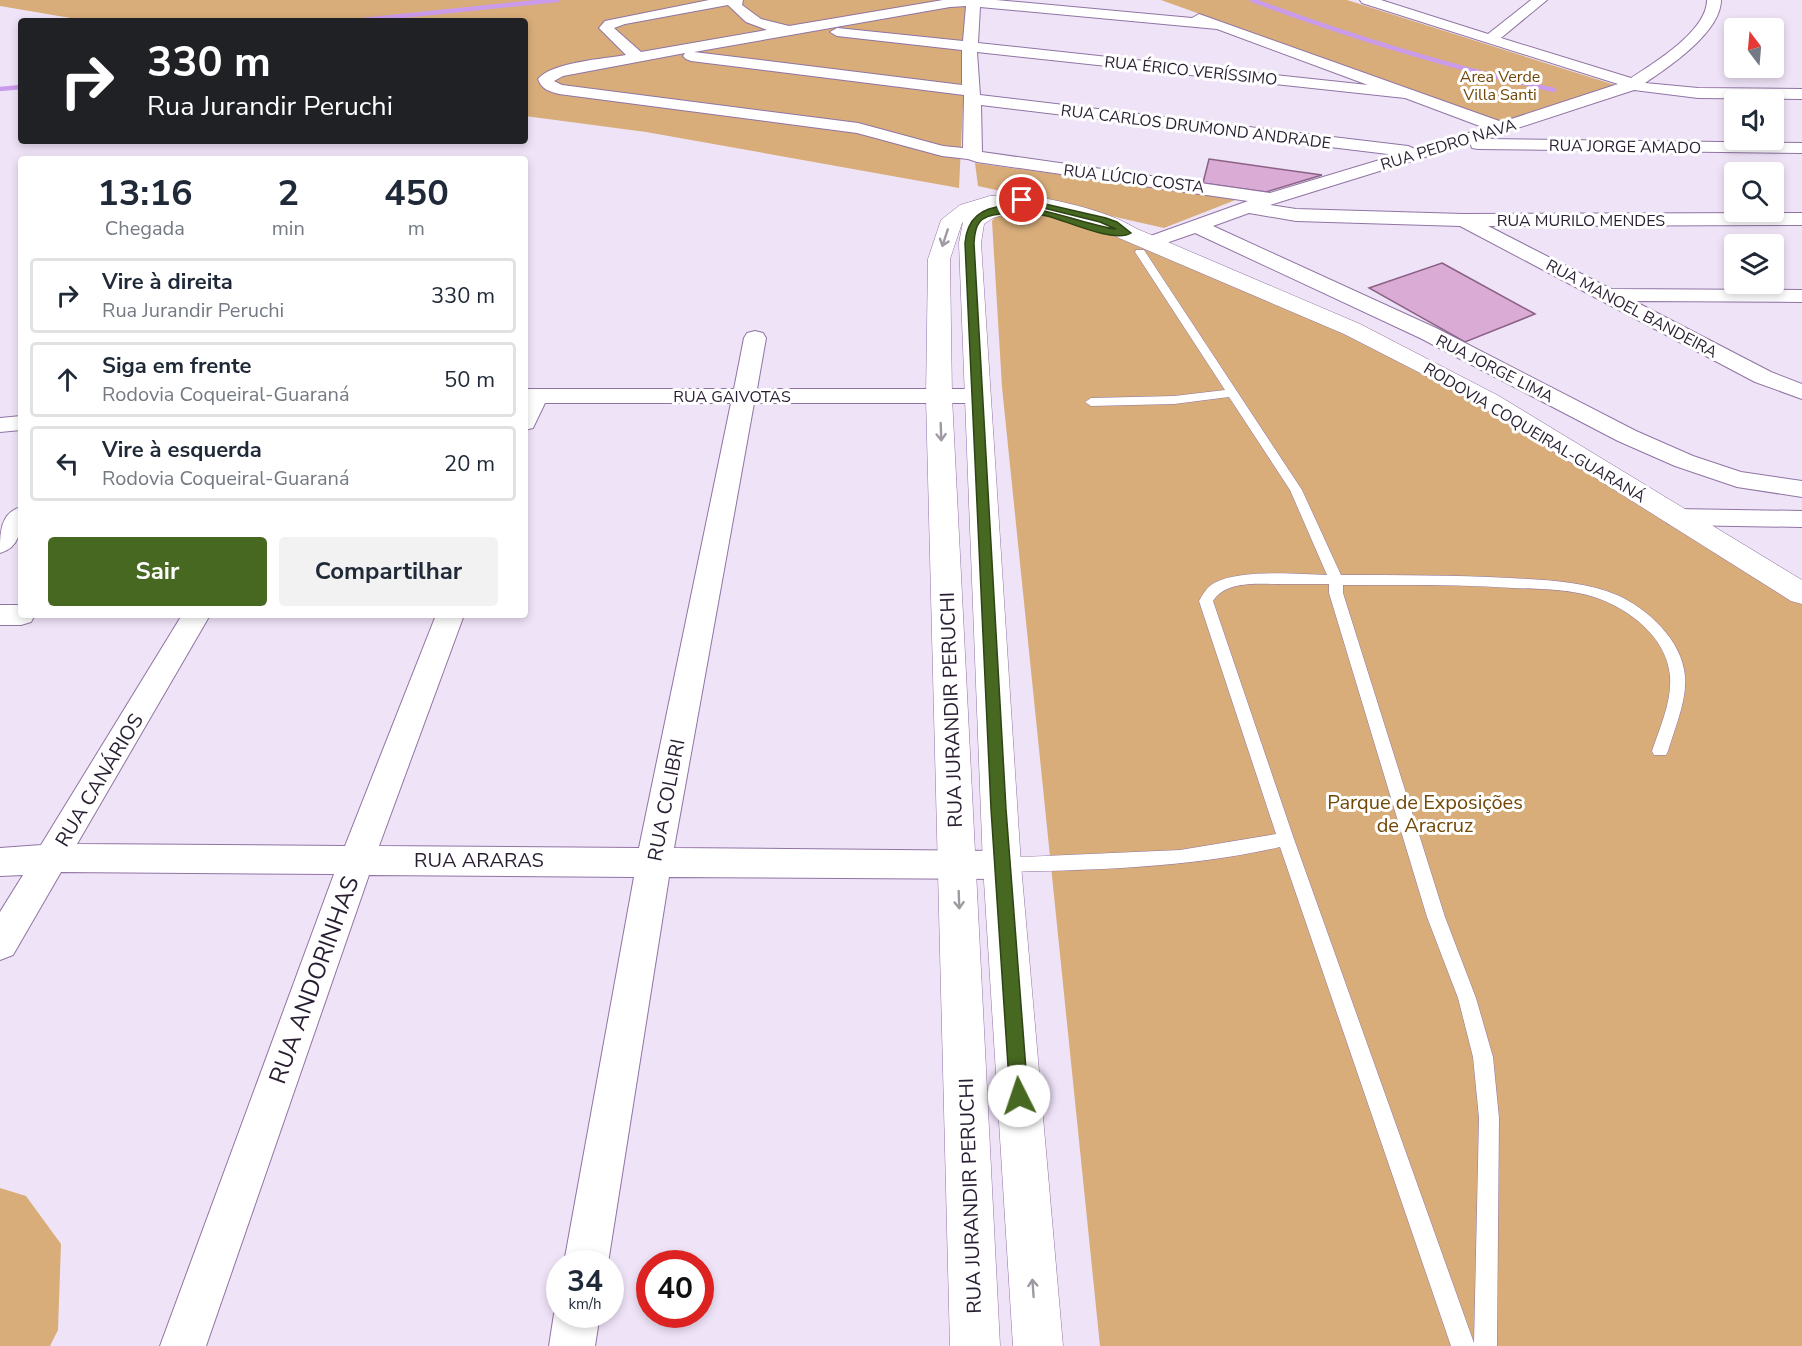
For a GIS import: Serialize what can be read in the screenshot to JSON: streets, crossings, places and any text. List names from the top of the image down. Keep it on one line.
{"streets":{"street":["RUA ÉRICO VERÍSSIMO","RUA CARLOS DRUMOND ANDRADE","RUA PEDRO NAVA","RUA JORGE AMADO","RUA LÚCIO COSTA","RUA MURILO MENDES","RUA MANOEL BANDEIRA","RUA JORGE LIMA","RUA GAIVOTAS","RODOVIA COQUEIRAL-GUARANÁ","RUA JURANDIR PERUCHI","RUA CANÁRIOS","RUA COLIBRI","RUA ARARAS","RUA ANDORINHAS"]},"crossings":[["RUA CARLOS DRUMOND ANDRADE","RUA PEDRO NAVA"],["RUA PEDRO NAVA","RUA JORGE AMADO"],["RUA PEDRO NAVA","RUA LÚCIO COSTA"],["RUA PEDRO NAVA","RUA MURILO MENDES"],["RUA PEDRO NAVA","RUA JORGE LIMA"],["RUA PEDRO NAVA","RODOVIA COQUEIRAL-GUARANÁ"],["RUA LÚCIO COSTA","RUA MURILO MENDES"],["RUA MURILO MENDES","RUA MANOEL BANDEIRA"],["RUA GAIVOTAS","RUA JURANDIR PERUCHI"],["RUA GAIVOTAS","RUA COLIBRI"],["RODOVIA COQUEIRAL-GUARANÁ","RUA JURANDIR PERUCHI"],["RUA JURANDIR PERUCHI","RUA ARARAS"],["RUA CANÁRIOS","RUA ARARAS"],["RUA COLIBRI","RUA ARARAS"],["RUA ARARAS","RUA ANDORINHAS"]],"parks":["Area Verde Villa Santi","Parque de Exposições de Aracruz"],"north":"top","page":{"turn":["330 m","Rua Jurandir Peruchi"],"eta":["13:16","Chegada","2","min","450","m"],"list":[{"name":"Vire à direita","note":"Rua Jurandir Peruchi","value":"330 m"},{"name":"Siga em frente","note":"Rodovia Coqueiral-Guaraná","value":"50 m"},{"name":"Vire à esquerda","note":"Rodovia Coqueiral-Guaraná","value":"20 m"}],"buttons":["Sair","Compartilhar"],"speed":"34 km/h","limit":"40"}}
